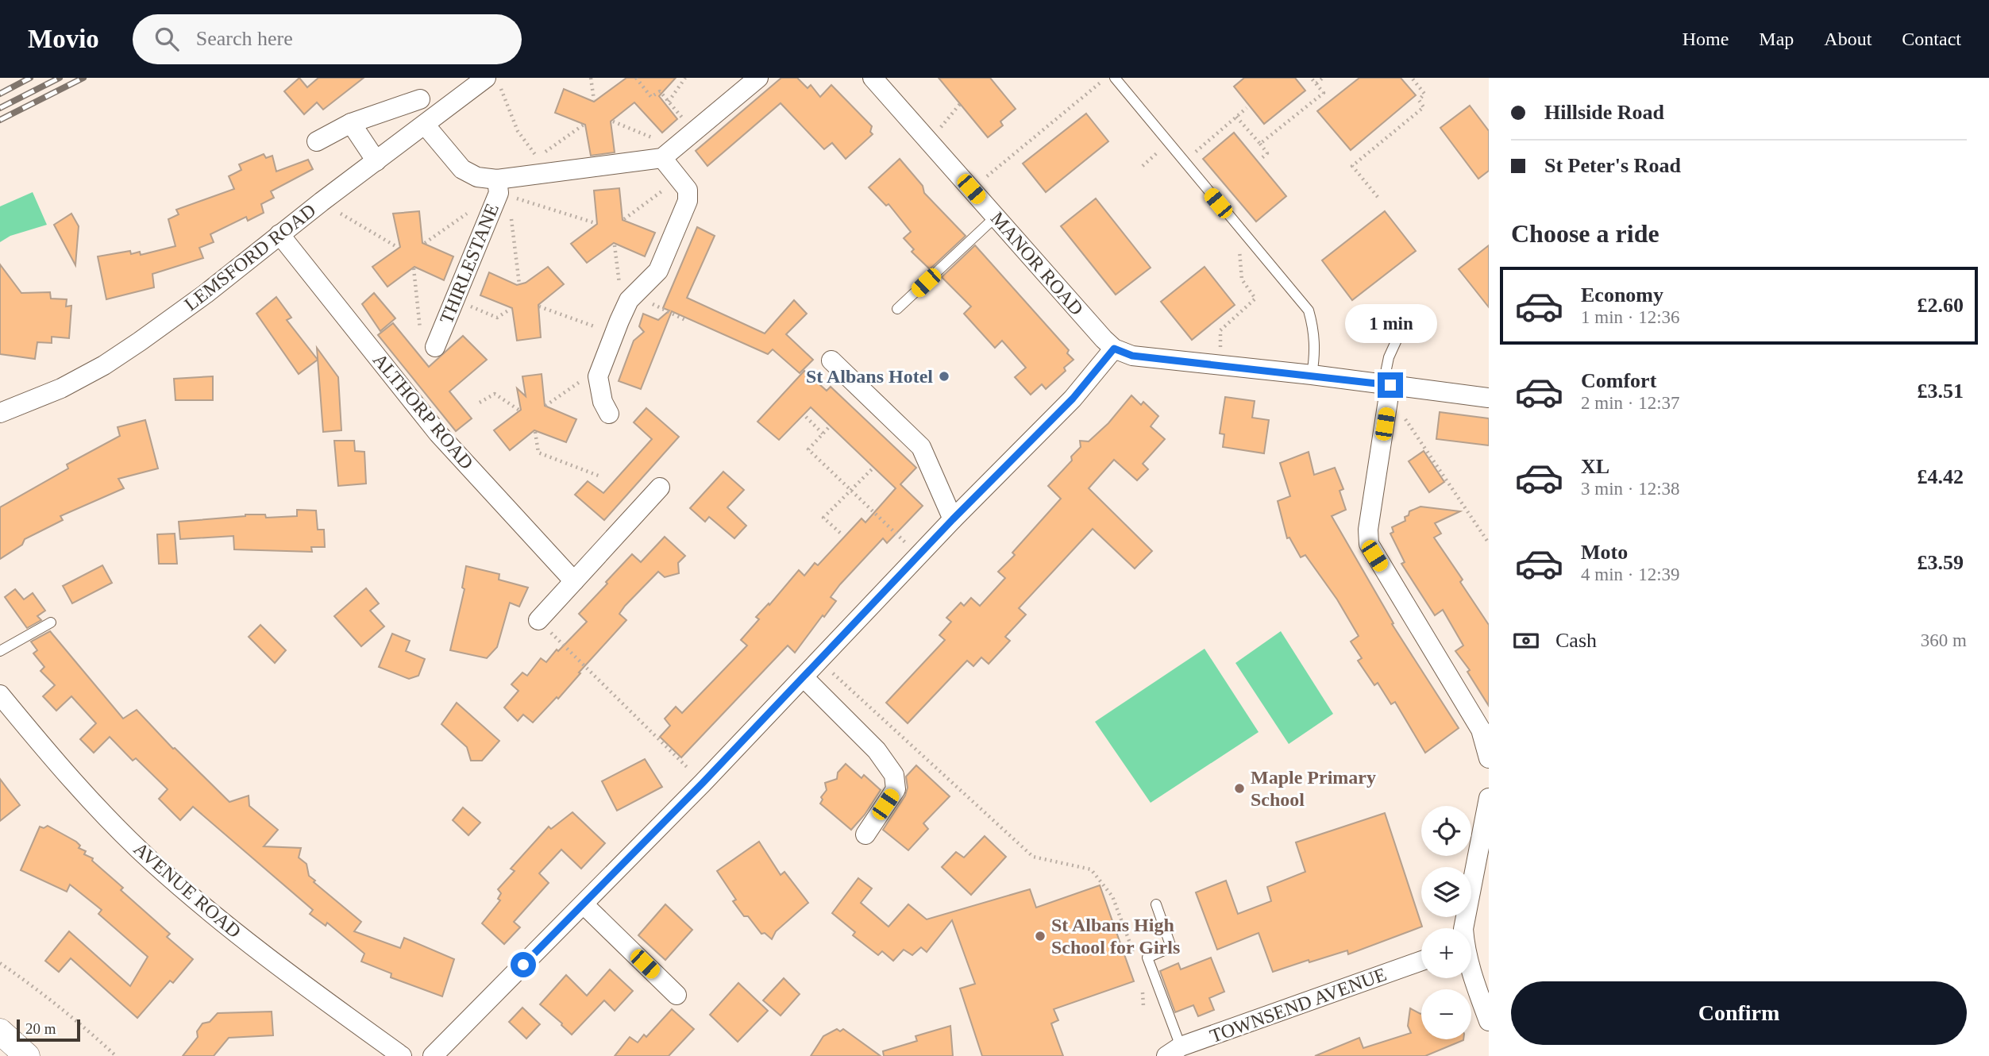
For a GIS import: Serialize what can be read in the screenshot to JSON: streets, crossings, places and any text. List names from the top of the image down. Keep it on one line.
{"streets":{"street":["LEMSFORD ROAD","THIRLESTANE","MANOR ROAD","ALTHORP ROAD","AVENUE ROAD","TOWNSEND AVENUE"]},"crossings":[["LEMSFORD ROAD","THIRLESTANE"],["LEMSFORD ROAD","ALTHORP ROAD"]],"places":["St Albans Hotel","Maple Primary School","St Albans High School for Girls"],"scale_bar":"20 m","page":{"header":"Movio","search":"Search here","nav":["Home","Map","About","Contact"],"banner":["Hillside Road","St Peter's Road"],"heading":"Choose a ride","list":[{"name":"Economy","note":"1 min · 12:36","value":"£2.60"},{"name":"Comfort","note":"2 min · 12:37","value":"£3.51"},{"name":"XL","note":"3 min · 12:38","value":"£4.42"},{"name":"Moto","note":"4 min · 12:39","value":"£3.59"}],"bubble":"1 min","pay":["Cash","360 m"],"map_buttons":["+","−"],"buttons":"Confirm","scale":"20 m"}}
